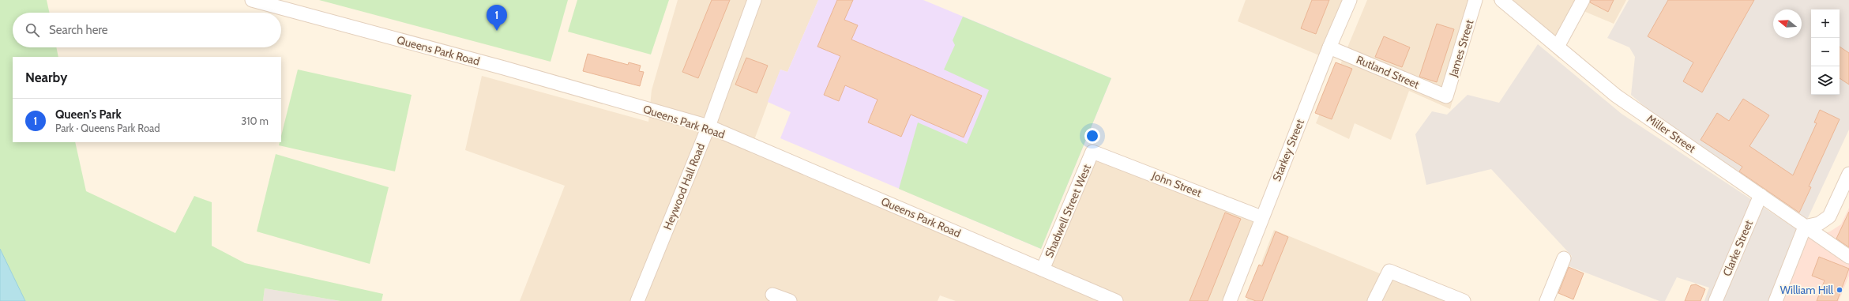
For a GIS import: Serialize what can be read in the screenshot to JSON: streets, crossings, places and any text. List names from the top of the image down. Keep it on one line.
{"streets":{"street":["James Street","Queens Park Road","Rutland Street","Miller Street","Starkey Street","John Street","Heywood Hall Road","Shadwell Street West","Clarke Street"]},"crossings":[["James Street","Rutland Street"],["Queens Park Road","Heywood Hall Road"],["Queens Park Road","Shadwell Street West"],["Rutland Street","Starkey Street"],["Miller Street","Clarke Street"],["Starkey Street","John Street"],["John Street","Shadwell Street West"]],"places":["William Hill"],"north":"left","page":{"pins":"1","map_buttons":["+","−"],"search":"Search here","heading":"Nearby","list":[{"mark":"1","name":"Queen's Park","note":"Park · Queens Park Road","value":"310 m"}]}}
